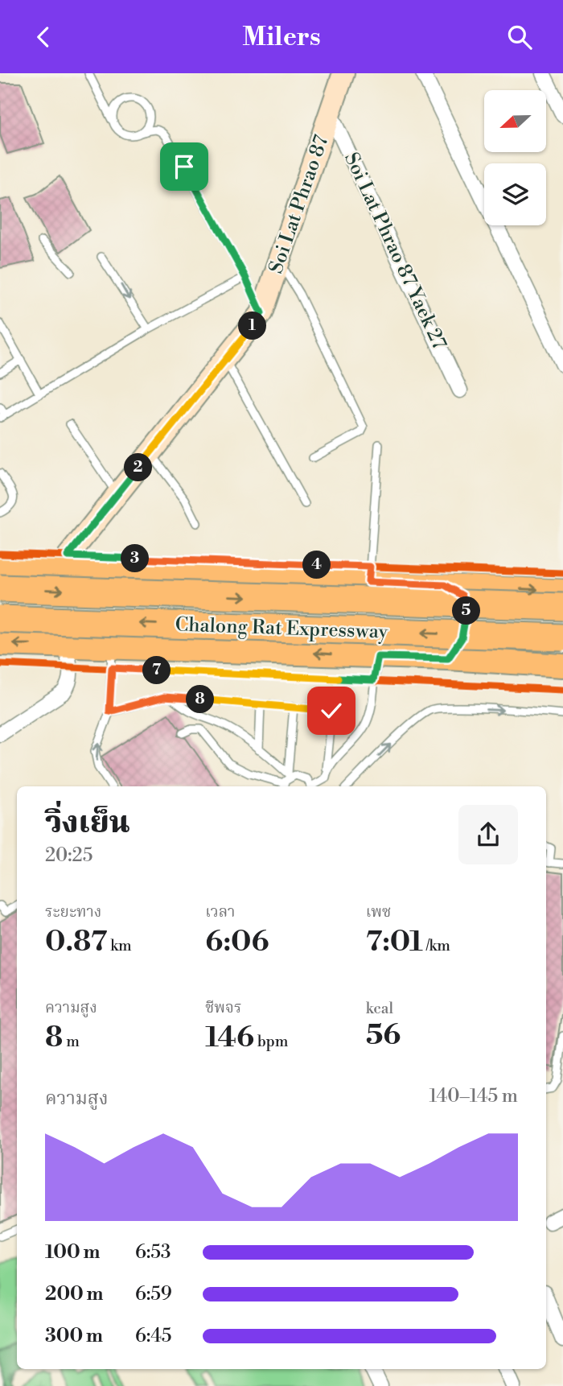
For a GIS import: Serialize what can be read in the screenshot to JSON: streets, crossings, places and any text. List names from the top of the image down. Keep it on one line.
{"streets":{"highway":["Chalong Rat Expressway"],"street":["Soi Lat Phrao 87","Soi Lat Phrao 87 Yaek 27"]},"crossings":[["Soi Lat Phrao 87","Soi Lat Phrao 87 Yaek 27"]],"north":"left","page":{"header":"Milers","pins":["1","2","3","4","5","7","8"],"heading":["วิ่งเย็น","20:25"],"stats":[["ระยะทาง","0.87 km"],["เวลา","6:06"],["เพซ","7:01 /km"],["ความสูง","8 m"],["ชีพจร","146 bpm"],["kcal","56"]],"chart":["ความสูง","140–145 m"],"list":[{"name":"100 m","note":"6:53"},{"name":"200 m","note":"6:59"},{"name":"300 m","note":"6:45"}]}}
